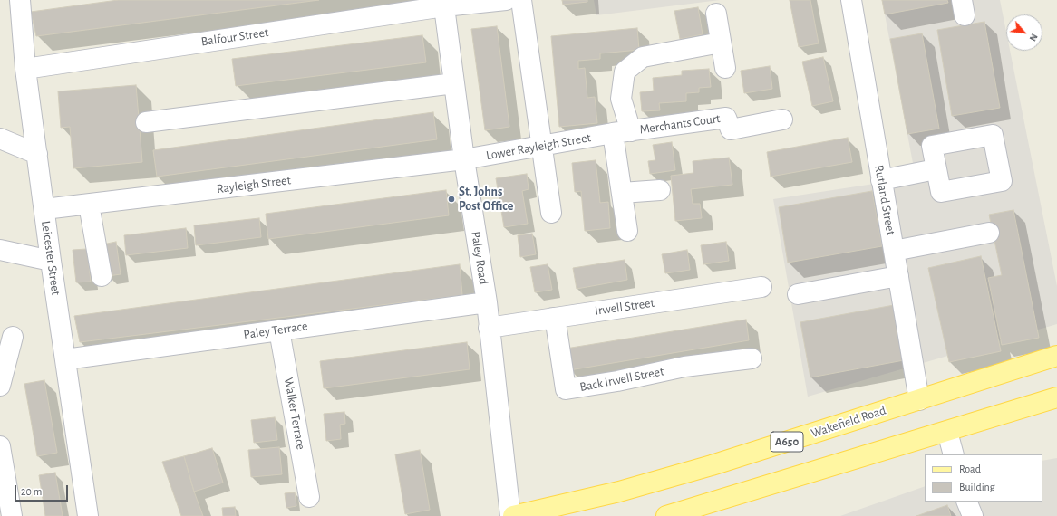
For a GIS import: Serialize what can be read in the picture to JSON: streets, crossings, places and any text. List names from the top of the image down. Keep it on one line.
{"streets":{"main road":["Wakefield Road","A650"],"street":["Balfour Street","Merchants Court","Lower Rayleigh Street","Rayleigh Street","Rutland Street","Leicester Street","Paley Road","Irwell Street","Paley Terrace","Back Irwell Street","Walker Terrace"]},"crossings":[["Balfour Street","Leicester Street"],["Balfour Street","Paley Road"],["Merchants Court","Lower Rayleigh Street"],["Lower Rayleigh Street","Rayleigh Street"],["Lower Rayleigh Street","Paley Road"],["Rayleigh Street","Leicester Street"],["Rayleigh Street","Paley Road"],["Rutland Street","Wakefield Road"],["Leicester Street","Paley Terrace"],["Paley Road","Irwell Street"],["Paley Road","Paley Terrace"],["Paley Road","Wakefield Road"],["Irwell Street","Back Irwell Street"],["Paley Terrace","Walker Terrace"]],"places":["St. Johns Post Office"],"legend":["Road","Building"],"scale_bar":"20 m","north":"bottom right"}
